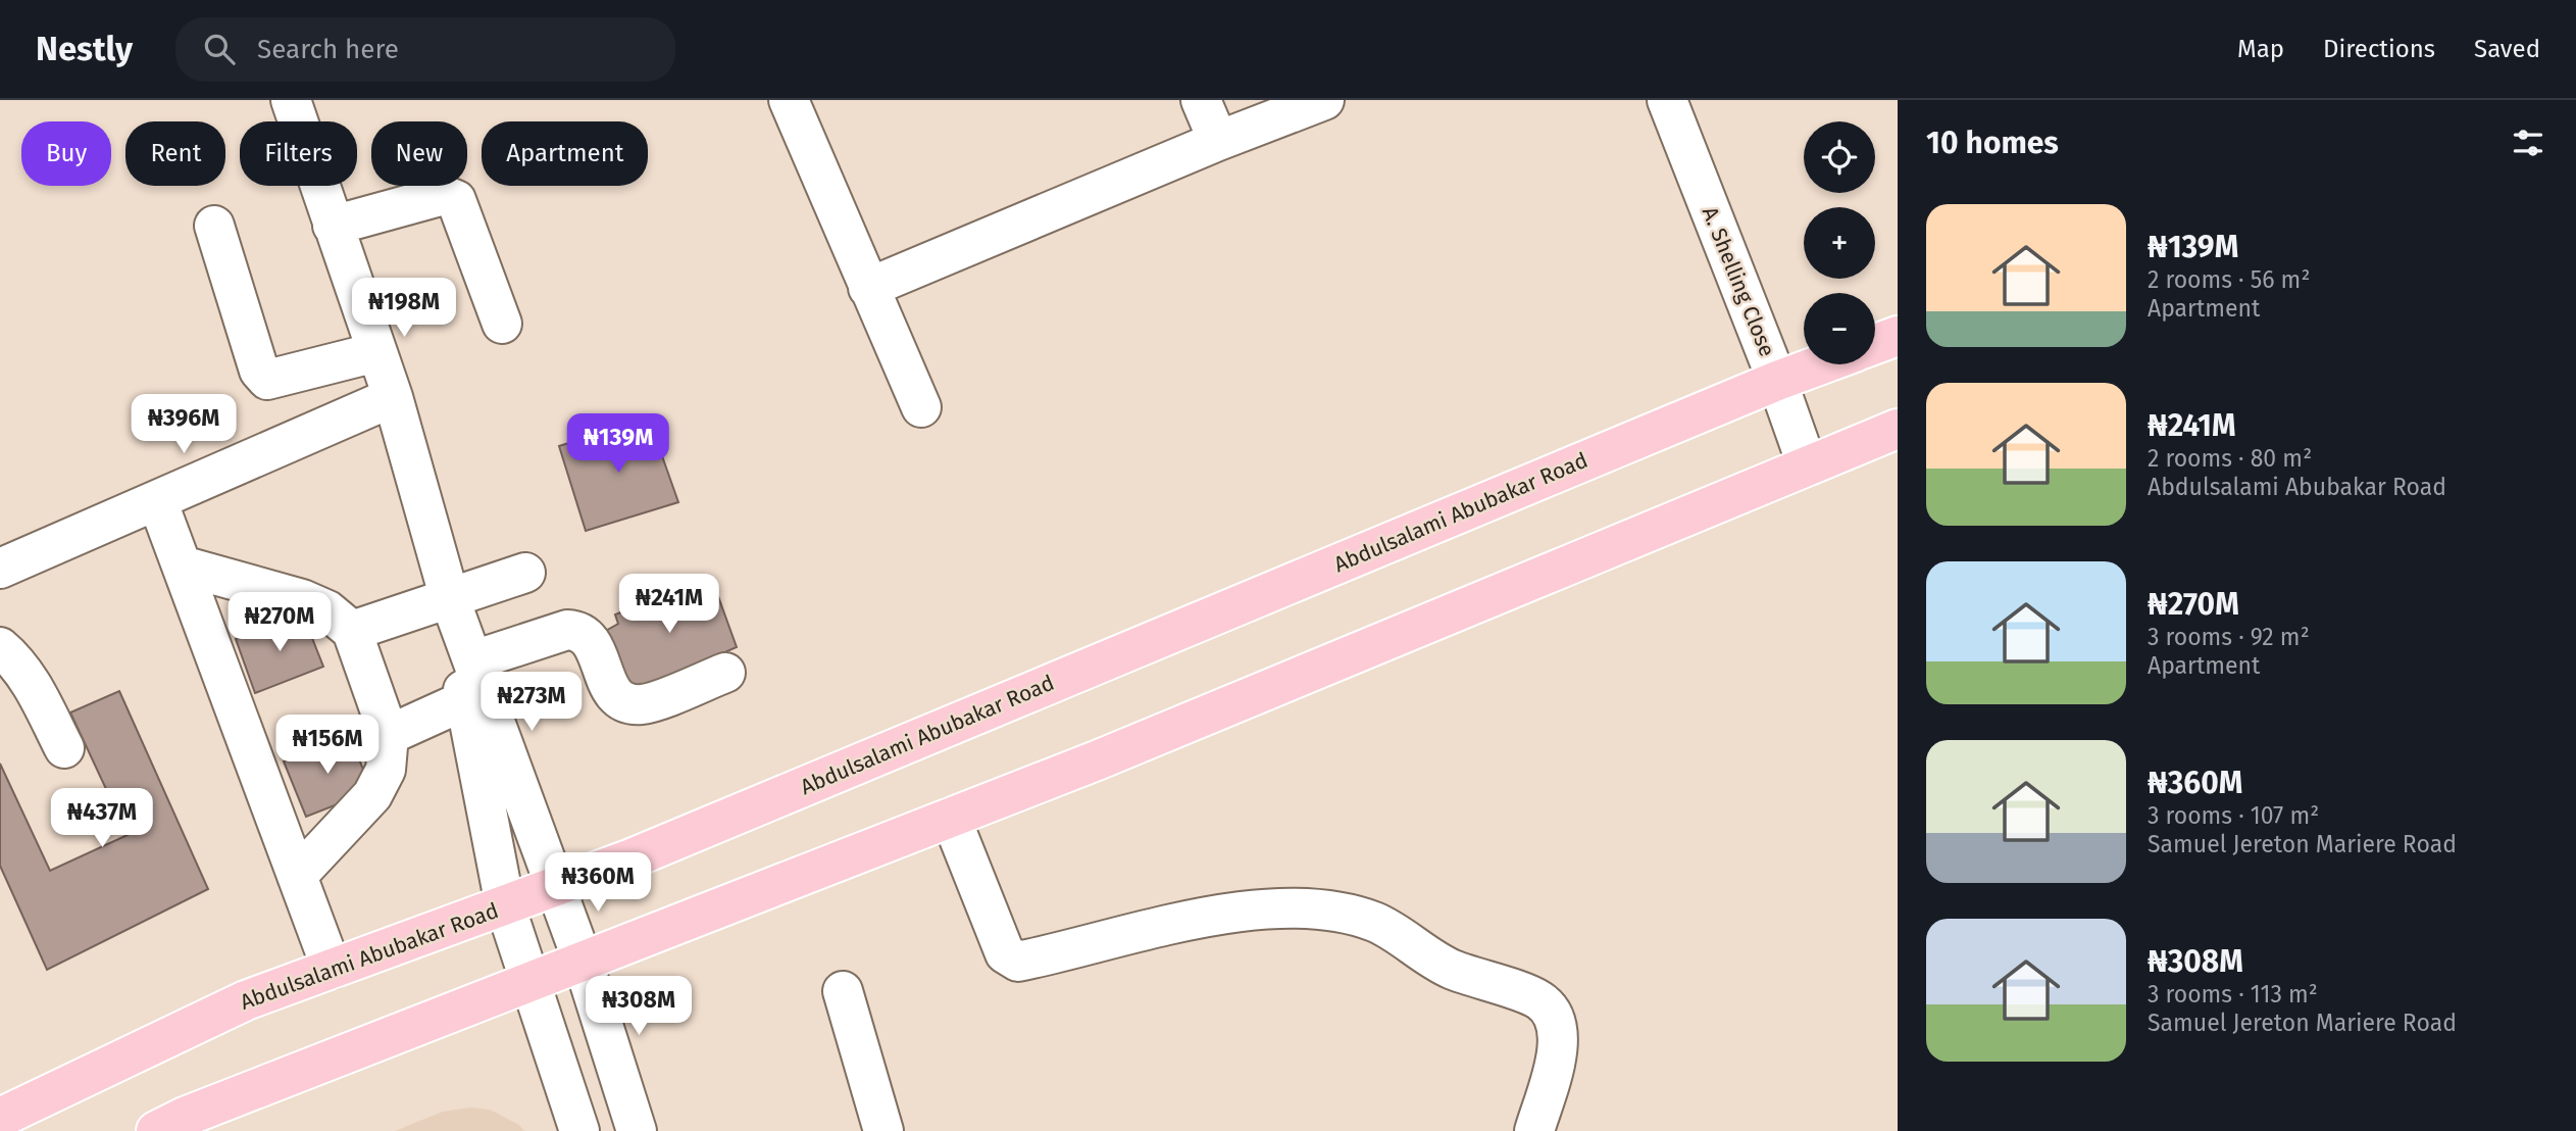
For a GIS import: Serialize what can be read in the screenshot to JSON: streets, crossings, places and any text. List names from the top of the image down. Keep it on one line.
{"streets":{"main road":["Abdulsalami Abubakar Road"],"street":["A. Shelling Close"]},"crossings":[["A. Shelling Close","Abdulsalami Abubakar Road"]],"page":{"header":"Nestly","search":"Search here","nav":["Map","Directions","Saved"],"heading":"10 homes","map_buttons":["+","−"],"chip":["Buy","Rent","Filters","New","Apartment"],"list":[{"name":"₦139M","note":"2 rooms · 56 m² · Apartment"},{"name":"₦241M","note":"2 rooms · 80 m² · Abdulsalami Abubakar Road"},{"name":"₦270M","note":"3 rooms · 92 m² · Apartment"},{"name":"₦360M","note":"3 rooms · 107 m² · Samuel Jereton Mariere Road"},{"name":"₦308M","note":"3 rooms · 113 m² · Samuel Jereton Mariere Road"}],"price":["₦198M","₦396M","₦139M","₦241M","₦270M","₦273M","₦156M","₦437M","₦360M","₦308M"]}}
